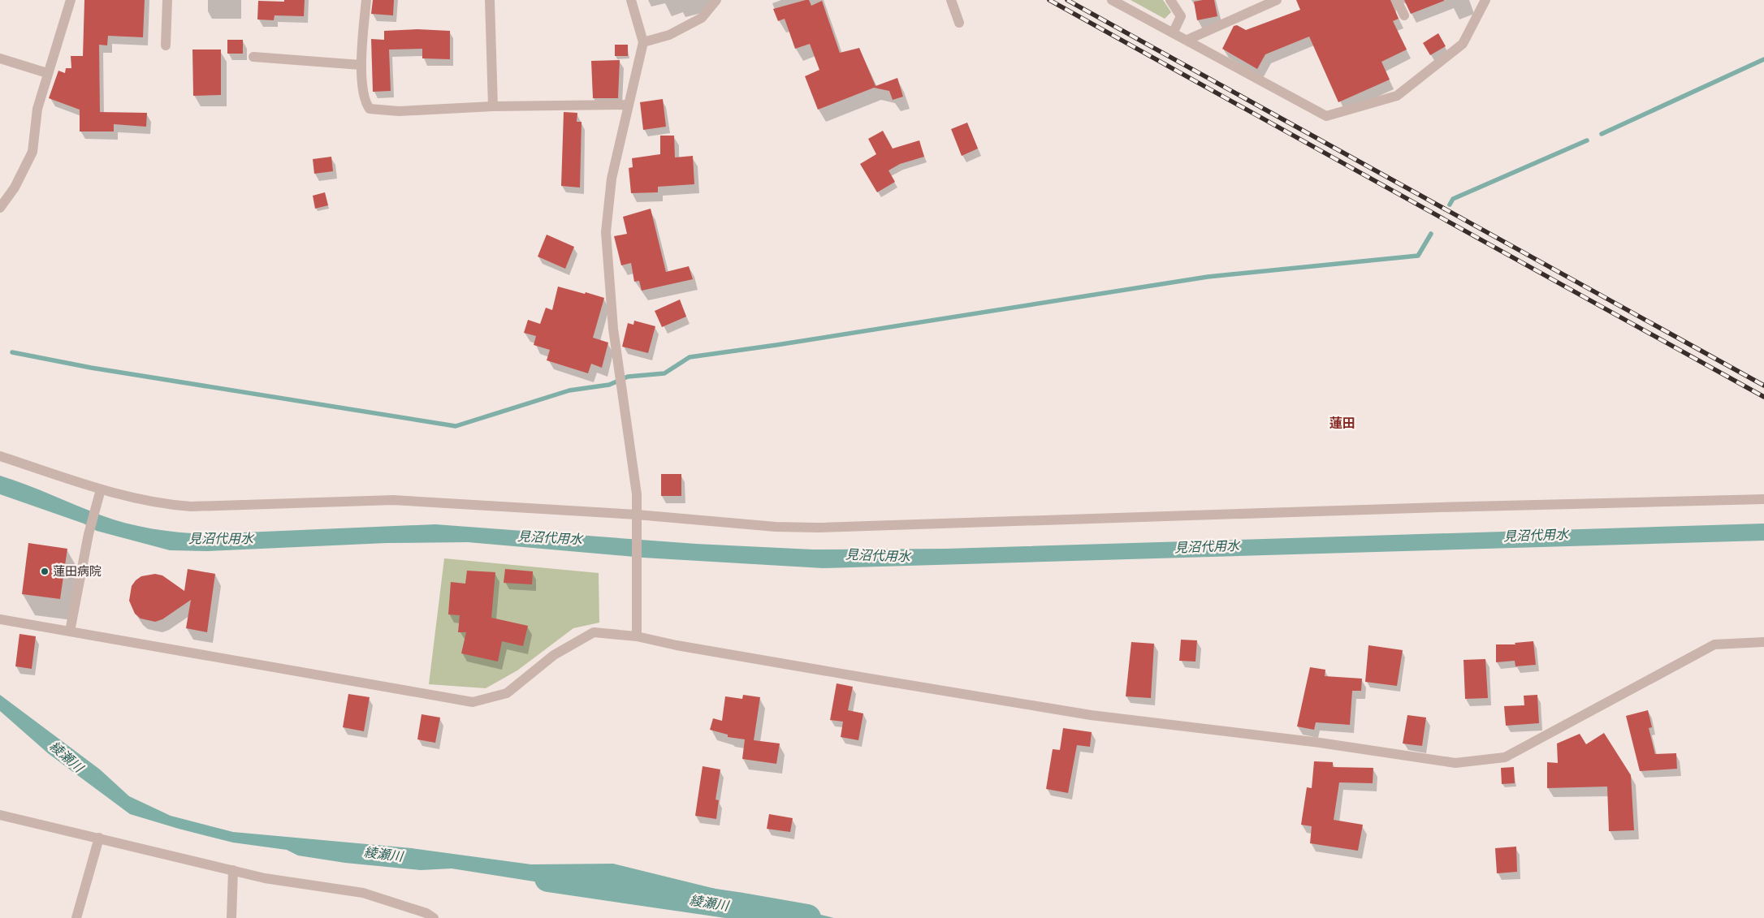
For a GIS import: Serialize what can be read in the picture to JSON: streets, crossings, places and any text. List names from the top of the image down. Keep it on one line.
{"districts":["蓮田"],"water":["見沼代用水","綾瀬川"],"places":["蓮田病院"]}
